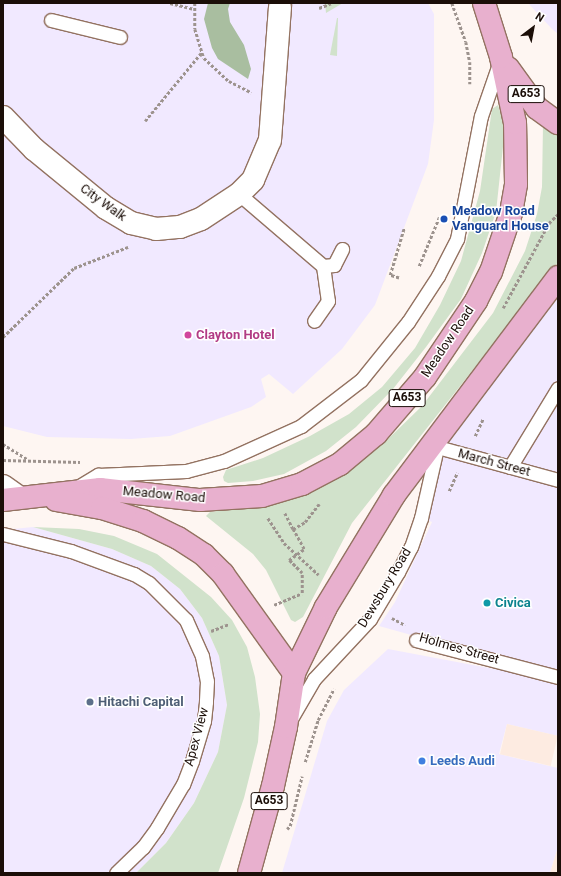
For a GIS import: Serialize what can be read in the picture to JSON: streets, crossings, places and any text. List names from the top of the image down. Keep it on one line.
{"streets":{"main road":["A653","Meadow Road","Dewsbury Road"],"street":["City Walk"],"lane":["March Street","Holmes Street","Apex View"]},"crossings":[["A653","Meadow Road"],["A653","Dewsbury Road"],["March Street","Dewsbury Road"],["Dewsbury Road","Holmes Street"]],"places":["Meadow Road Vanguard House","Clayton Hotel","Civica","Hitachi Capital","Leeds Audi"],"north":"top right"}
